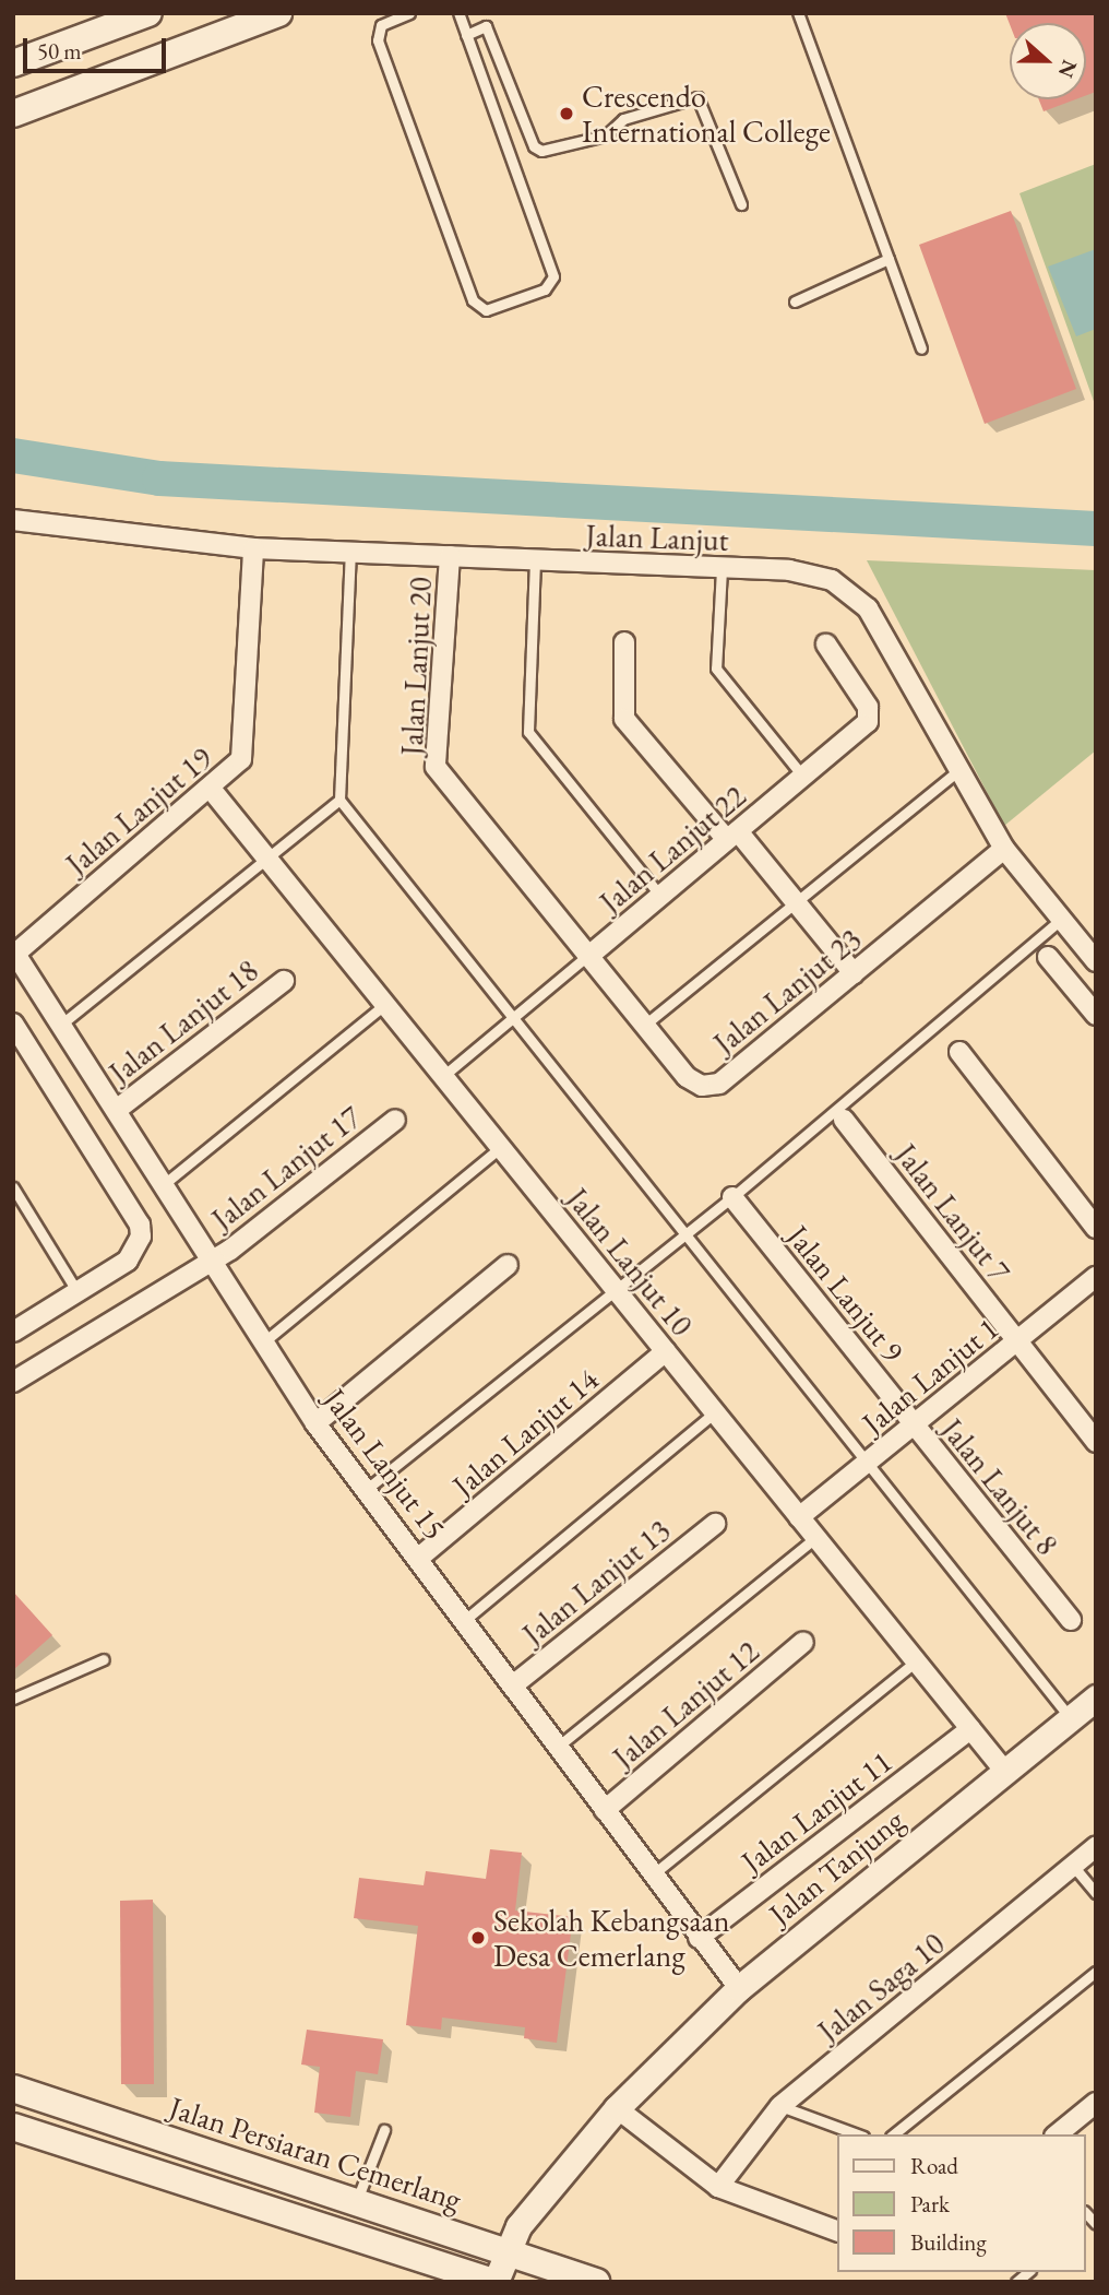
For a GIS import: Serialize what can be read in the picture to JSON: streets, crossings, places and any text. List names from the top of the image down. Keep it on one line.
{"streets":{"main road":["Jalan Persiaran Cemerlang"],"street":["Jalan Lanjut","Jalan Lanjut 20","Jalan Lanjut 19","Jalan Lanjut 22","Jalan Lanjut 23","Jalan Lanjut 18","Jalan Lanjut 17","Jalan Lanjut 7","Jalan Lanjut 10","Jalan Lanjut 9","Jalan Lanjut 1","Jalan Lanjut 14","Jalan Lanjut 15","Jalan Lanjut 8","Jalan Lanjut 13","Jalan Lanjut 12","Jalan Lanjut 11","Jalan Tanjung","Jalan Saga 10"]},"crossings":[["Jalan Lanjut","Jalan Lanjut 20"],["Jalan Lanjut","Jalan Lanjut 19"],["Jalan Lanjut","Jalan Lanjut 23"],["Jalan Lanjut 20","Jalan Lanjut 22"],["Jalan Lanjut 20","Jalan Lanjut 23"],["Jalan Lanjut 19","Jalan Lanjut 10"],["Jalan Lanjut 19","Jalan Lanjut 15"],["Jalan Lanjut 22","Jalan Lanjut 23"],["Jalan Lanjut 22","Jalan Lanjut 10"],["Jalan Lanjut 18","Jalan Lanjut 15"],["Jalan Lanjut 17","Jalan Lanjut 15"],["Jalan Lanjut 7","Jalan Lanjut 1"],["Jalan Lanjut 10","Jalan Lanjut 1"],["Jalan Lanjut 10","Jalan Lanjut 14"],["Jalan Lanjut 10","Jalan Lanjut 11"],["Jalan Lanjut 10","Jalan Tanjung"],["Jalan Lanjut 9","Jalan Lanjut 1"],["Jalan Lanjut 9","Jalan Lanjut 8"],["Jalan Lanjut 1","Jalan Lanjut 8"],["Jalan Lanjut 14","Jalan Lanjut 15"],["Jalan Lanjut 15","Jalan Lanjut 13"],["Jalan Lanjut 15","Jalan Lanjut 12"],["Jalan Lanjut 15","Jalan Lanjut 11"],["Jalan Lanjut 15","Jalan Tanjung"],["Jalan Tanjung","Jalan Persiaran Cemerlang"]],"places":["Crescendo International College","Sekolah Kebangsaan Desa Cemerlang"],"legend":["Road","Park","Building"],"scale_bar":"50 m","north":"right"}
